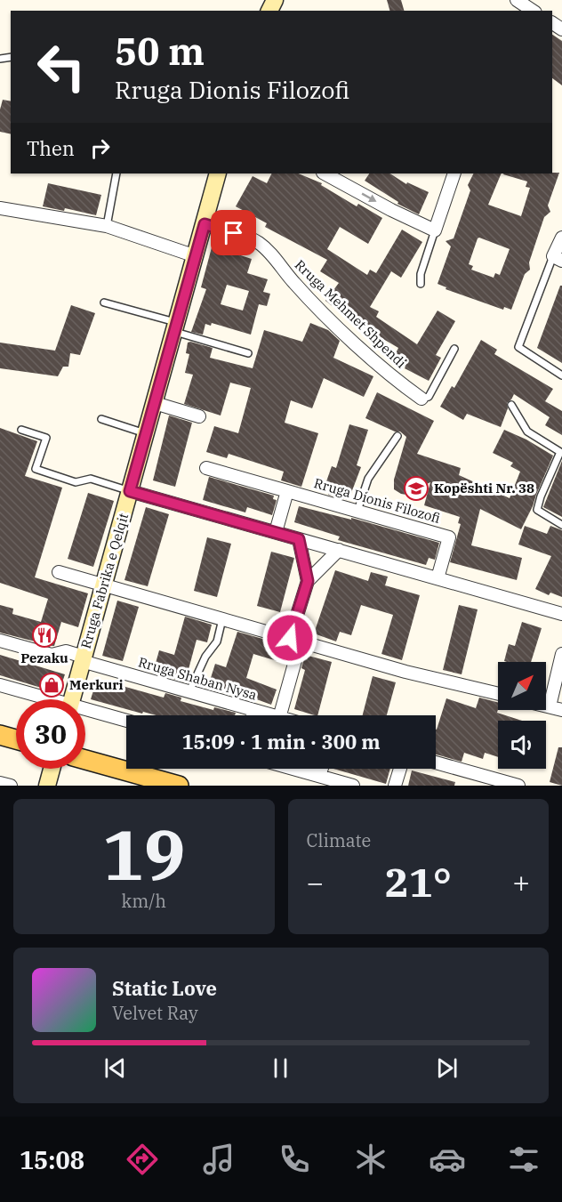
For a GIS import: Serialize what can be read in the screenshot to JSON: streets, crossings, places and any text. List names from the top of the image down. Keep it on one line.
{"streets":{"street":["Rruga Mehmet Shpendi","Rruga Dionis Filozofi","Rruga Fabrika e Qelqit","Rruga Shaban Nysa"]},"crossings":[["Rruga Mehmet Shpendi","Rruga Fabrika e Qelqit"],["Rruga Fabrika e Qelqit","Rruga Shaban Nysa"]],"places":{"school or university":["Kopështi Nr. 38"],"restaurant":["Pezaku"],"shop":["Merkuri"]},"north":"top right","page":{"turn":["50 m","Rruga Dionis Filozofi"],"then":"Then","limit":"30","trip":"15:09 · 1 min · 300 m","tile":[["19","km/h"],"Climate"],"heat":["−","21°","+"],"song":["Static Love","Velvet Ray"],"tabs":"15:08"}}
